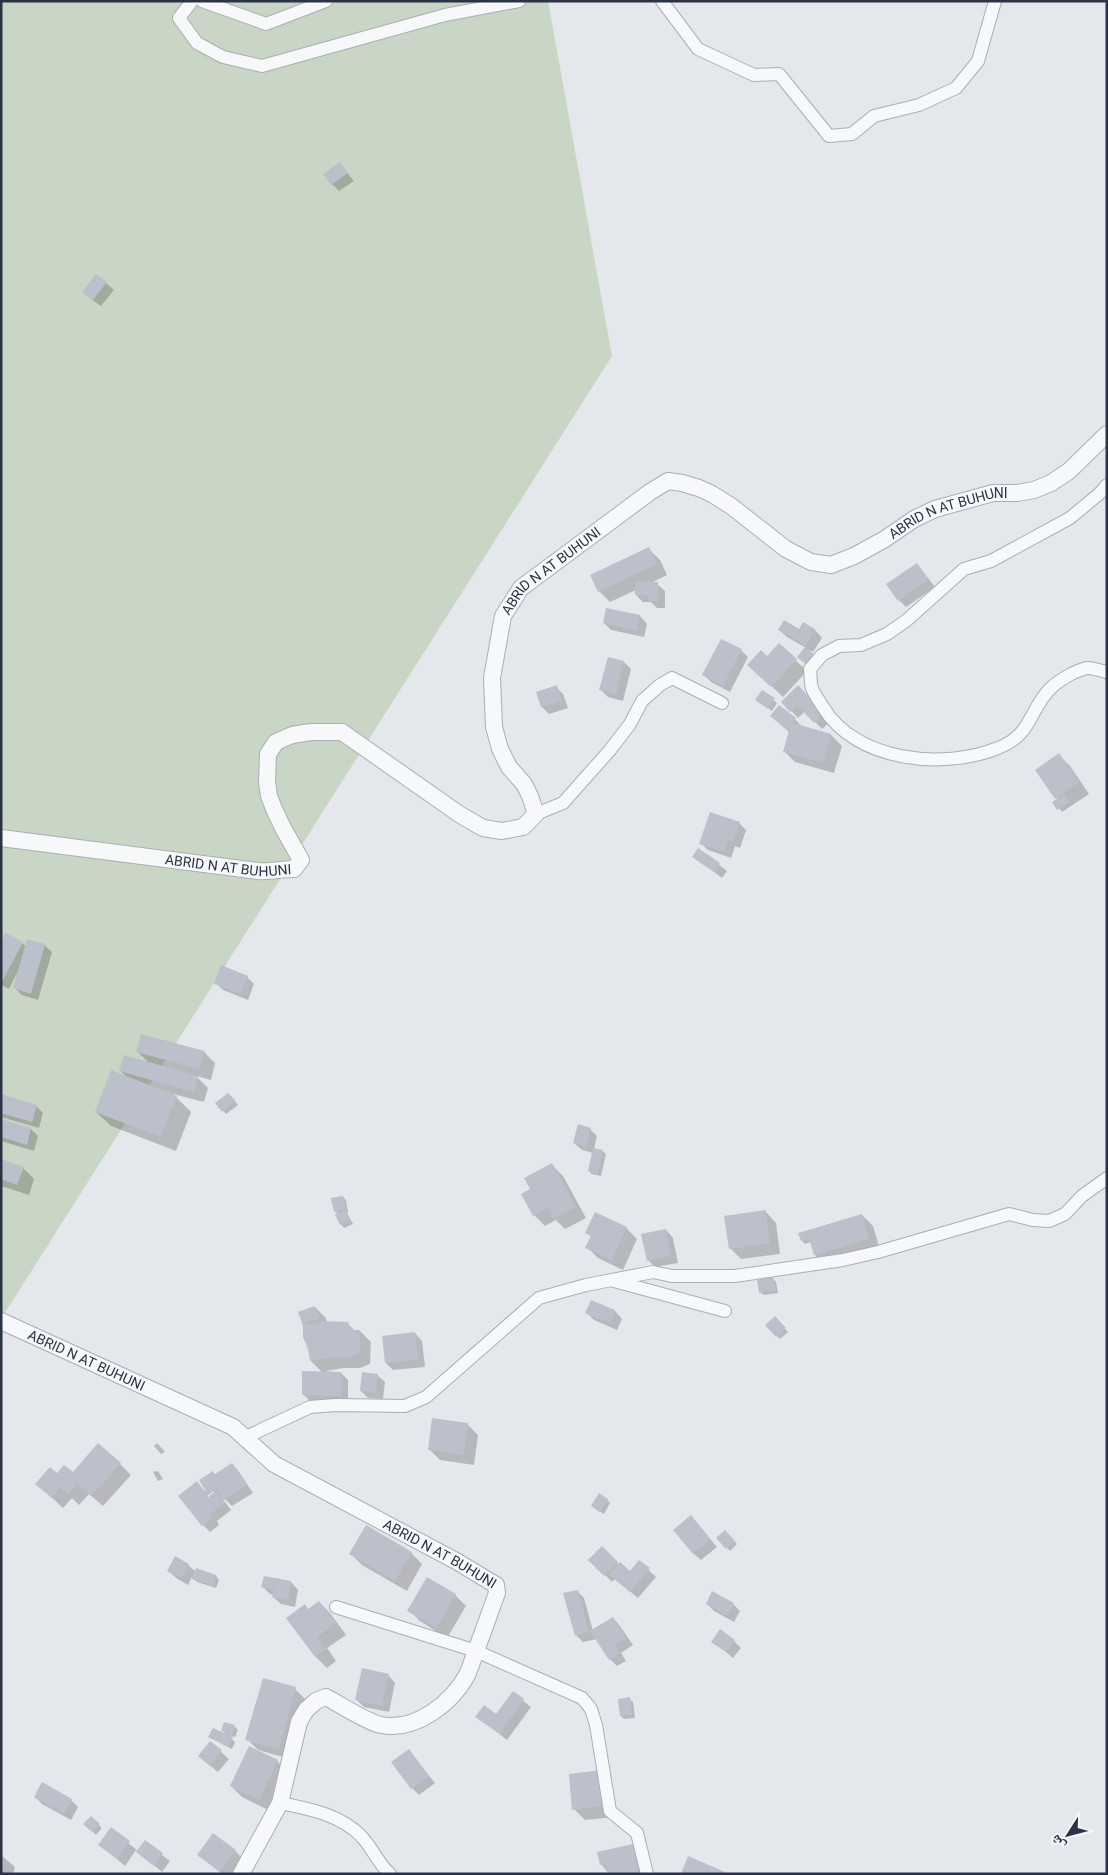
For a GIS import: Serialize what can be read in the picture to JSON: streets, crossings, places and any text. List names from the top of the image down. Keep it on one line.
{"streets":{"street":["ABRID N AT BUHUNI"]},"north":"bottom left"}
